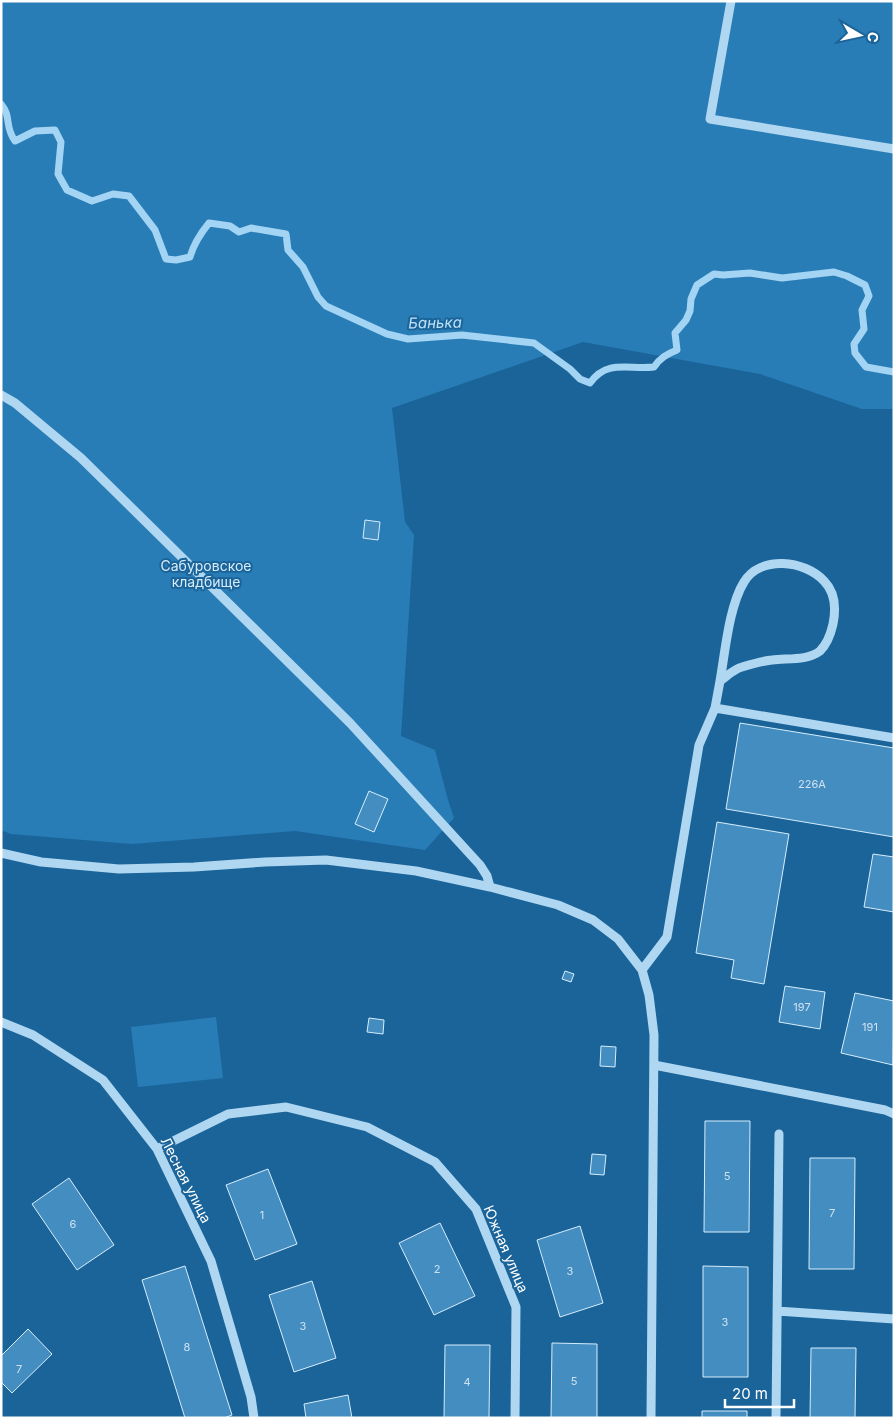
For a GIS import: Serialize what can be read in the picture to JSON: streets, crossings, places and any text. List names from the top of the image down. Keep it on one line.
{"streets":{"street":["Лесная улица","Южная улица"]},"crossings":[["Лесная улица","Южная улица"]],"water":["Банька"],"parks":["Сабуровское кладбище"],"house_numbers":["226А","197","191","5","7","1","6","2","3","3","3","8","7","5","4"],"scale_bar":"20 m","north":"right"}
